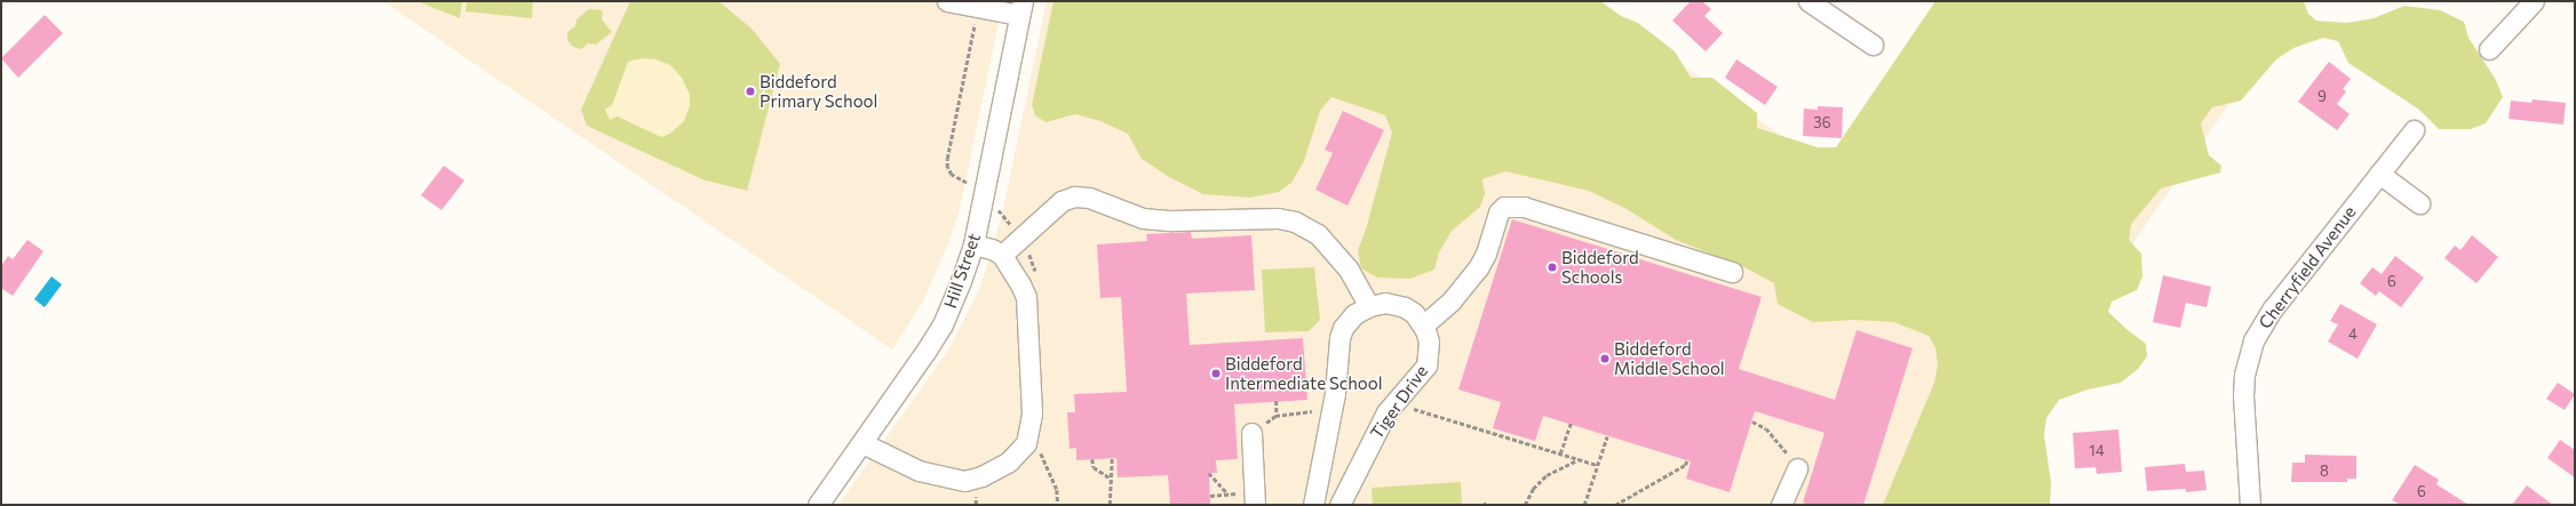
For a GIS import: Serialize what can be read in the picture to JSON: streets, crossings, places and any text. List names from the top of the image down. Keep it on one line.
{"streets":{"street":["Cherryfield Avenue","Hill Street","Tiger Drive"]},"places":["Biddeford Primary School","Biddeford Schools","Biddeford Middle School","Biddeford Intermediate School"],"house_numbers":["9","36","6","4","14","8","6"]}
